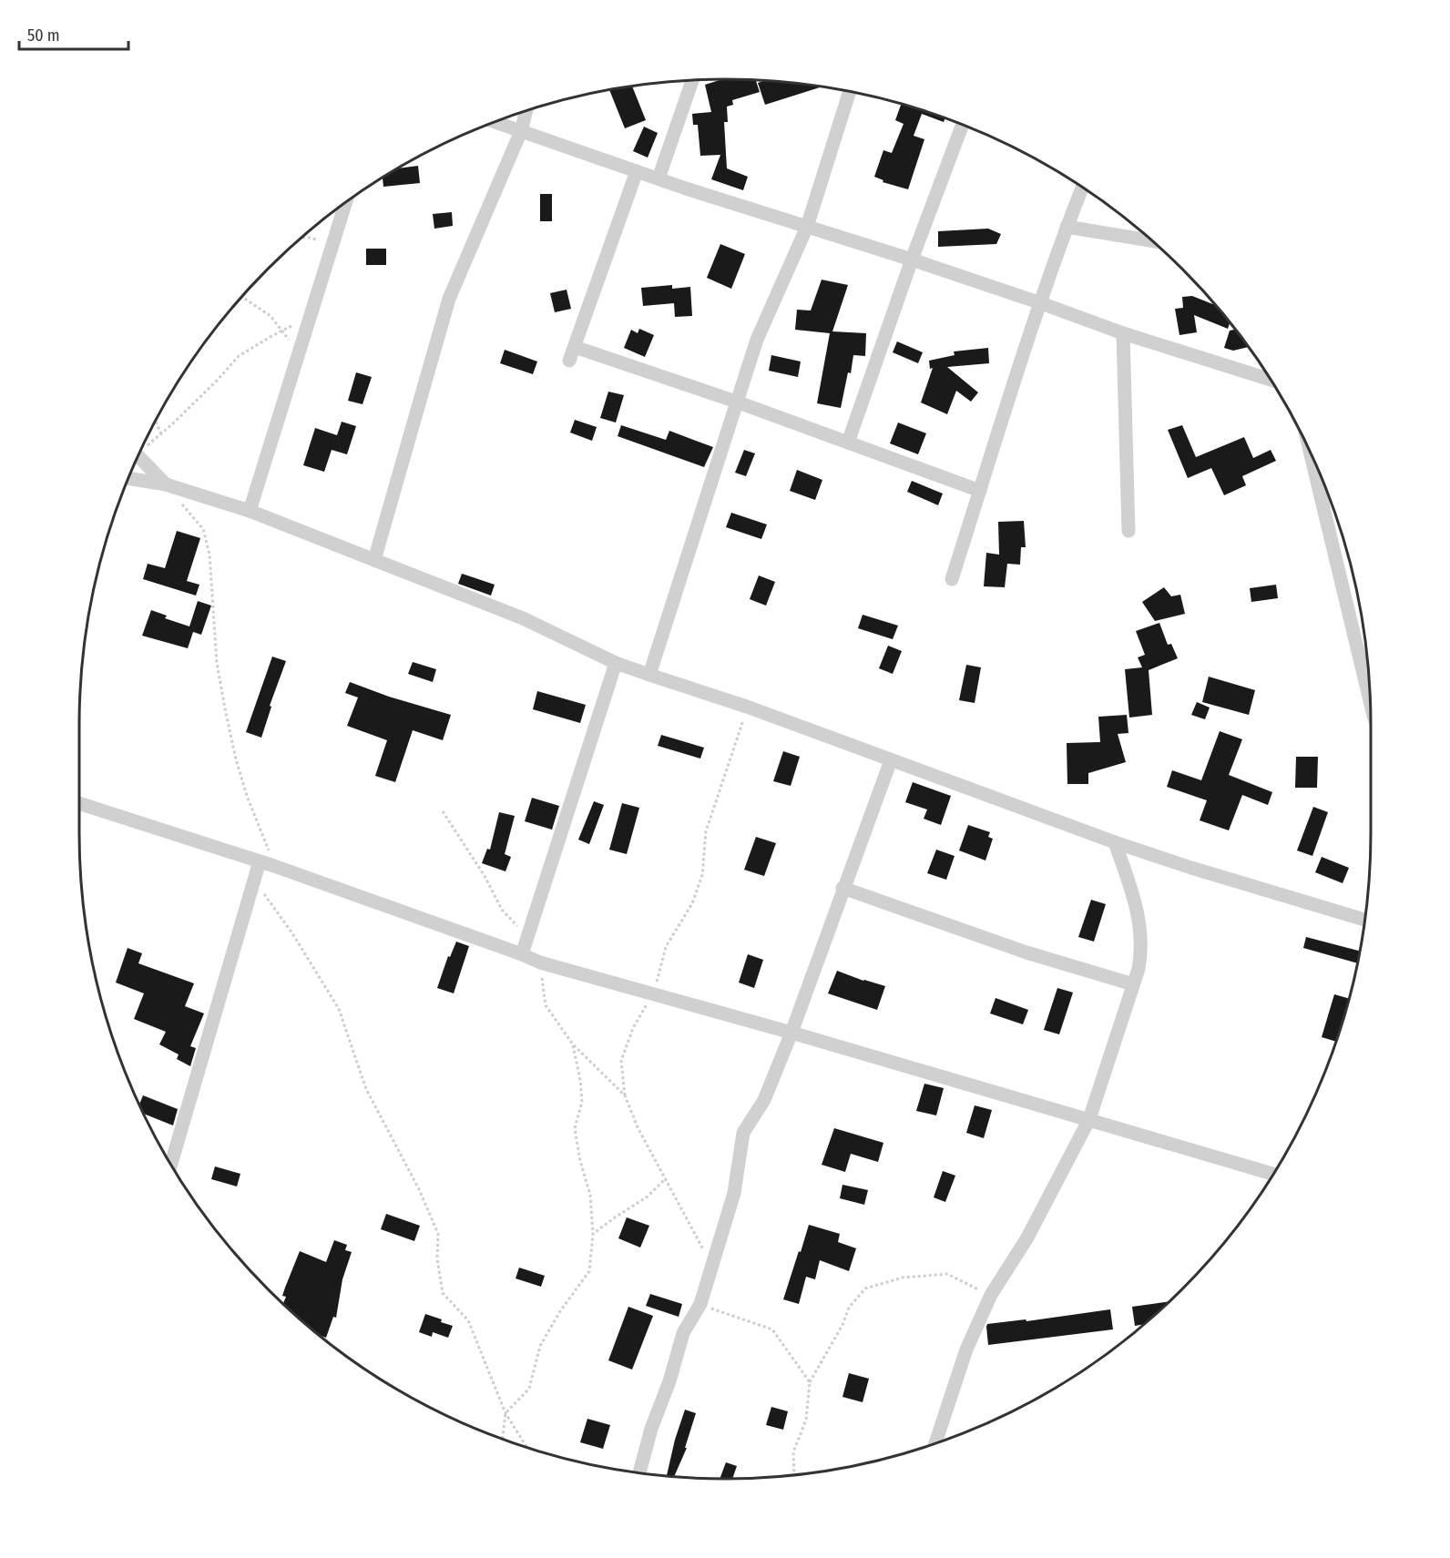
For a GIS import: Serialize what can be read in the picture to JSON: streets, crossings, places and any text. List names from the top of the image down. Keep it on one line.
{"scale_bar":"50 m"}
